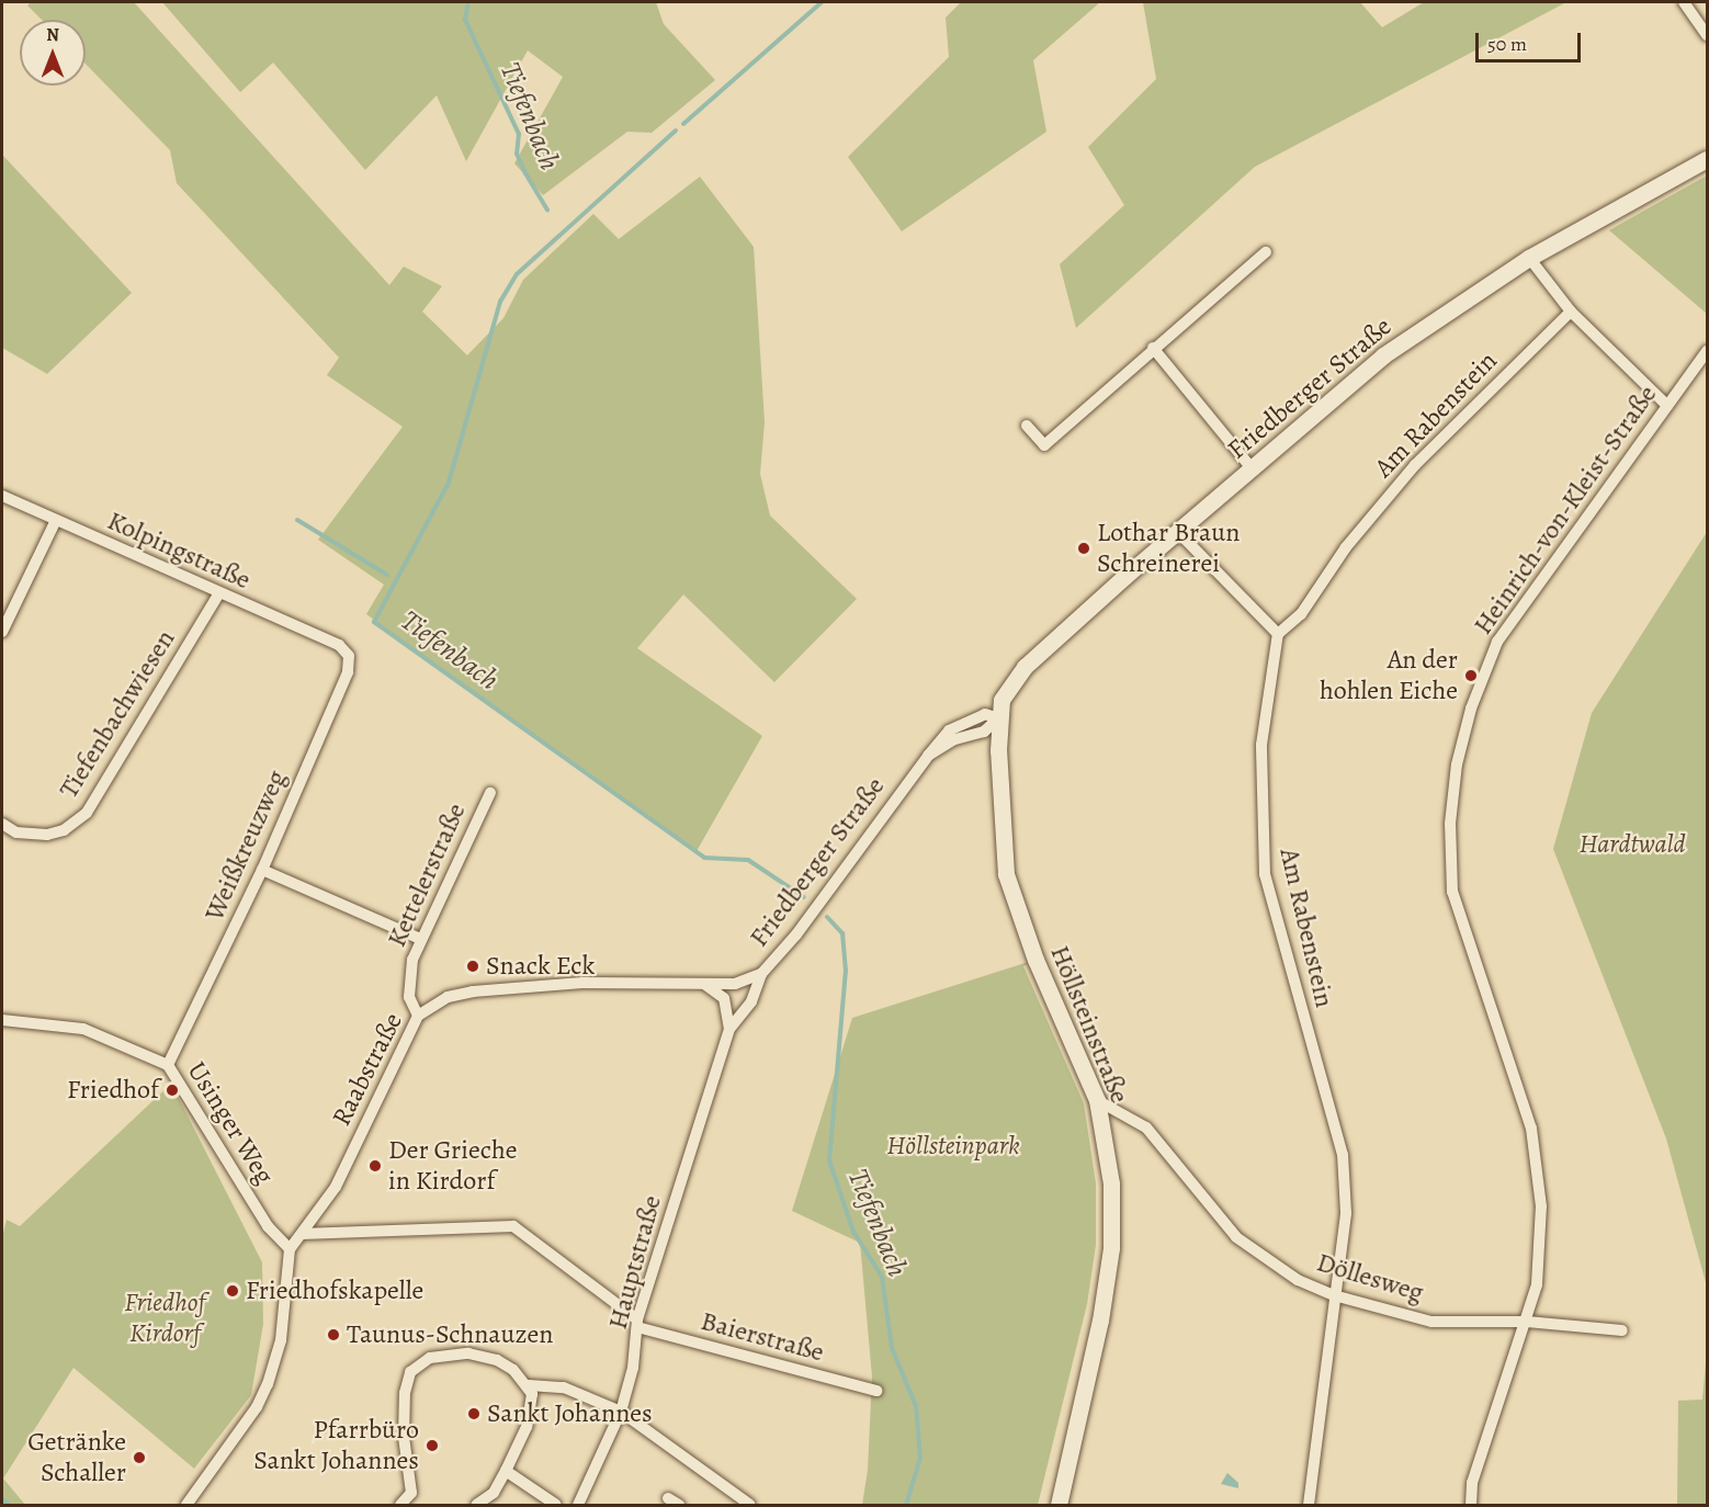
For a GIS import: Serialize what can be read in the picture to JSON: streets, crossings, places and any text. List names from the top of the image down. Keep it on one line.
{"streets":{"street":["Friedberger Straße","Am Rabenstein","Heinrich-von-Kleist-Straße","Kolpingstraße","Tiefenbachwiesen","Weißkreuzweg","Kettelerstraße","Höllsteinstraße","Raabstraße","Usinger Weg","Hauptstraße","Döllesweg","Baierstraße"]},"crossings":[["Friedberger Straße","Höllsteinstraße"],["Friedberger Straße","Raabstraße"],["Friedberger Straße","Hauptstraße"],["Am Rabenstein","Döllesweg"],["Heinrich-von-Kleist-Straße","Döllesweg"],["Kolpingstraße","Tiefenbachwiesen"],["Kolpingstraße","Weißkreuzweg"],["Weißkreuzweg","Usinger Weg"],["Kettelerstraße","Raabstraße"],["Höllsteinstraße","Döllesweg"],["Raabstraße","Usinger Weg"],["Raabstraße","Hauptstraße"],["Hauptstraße","Baierstraße"]],"water":["Tiefenbach"],"parks":["Hardtwald","Höllsteinpark","Friedhof Kirdorf"],"places":["Lothar Braun Schreinerei","An der hohlen Eiche","Snack Eck","Friedhof","Der Grieche in Kirdorf","Friedhofskapelle","Taunus-Schnauzen","Sankt Johannes","Pfarrbüro Sankt Johannes","Getränke Schaller"],"scale_bar":"50 m","north":"top"}
